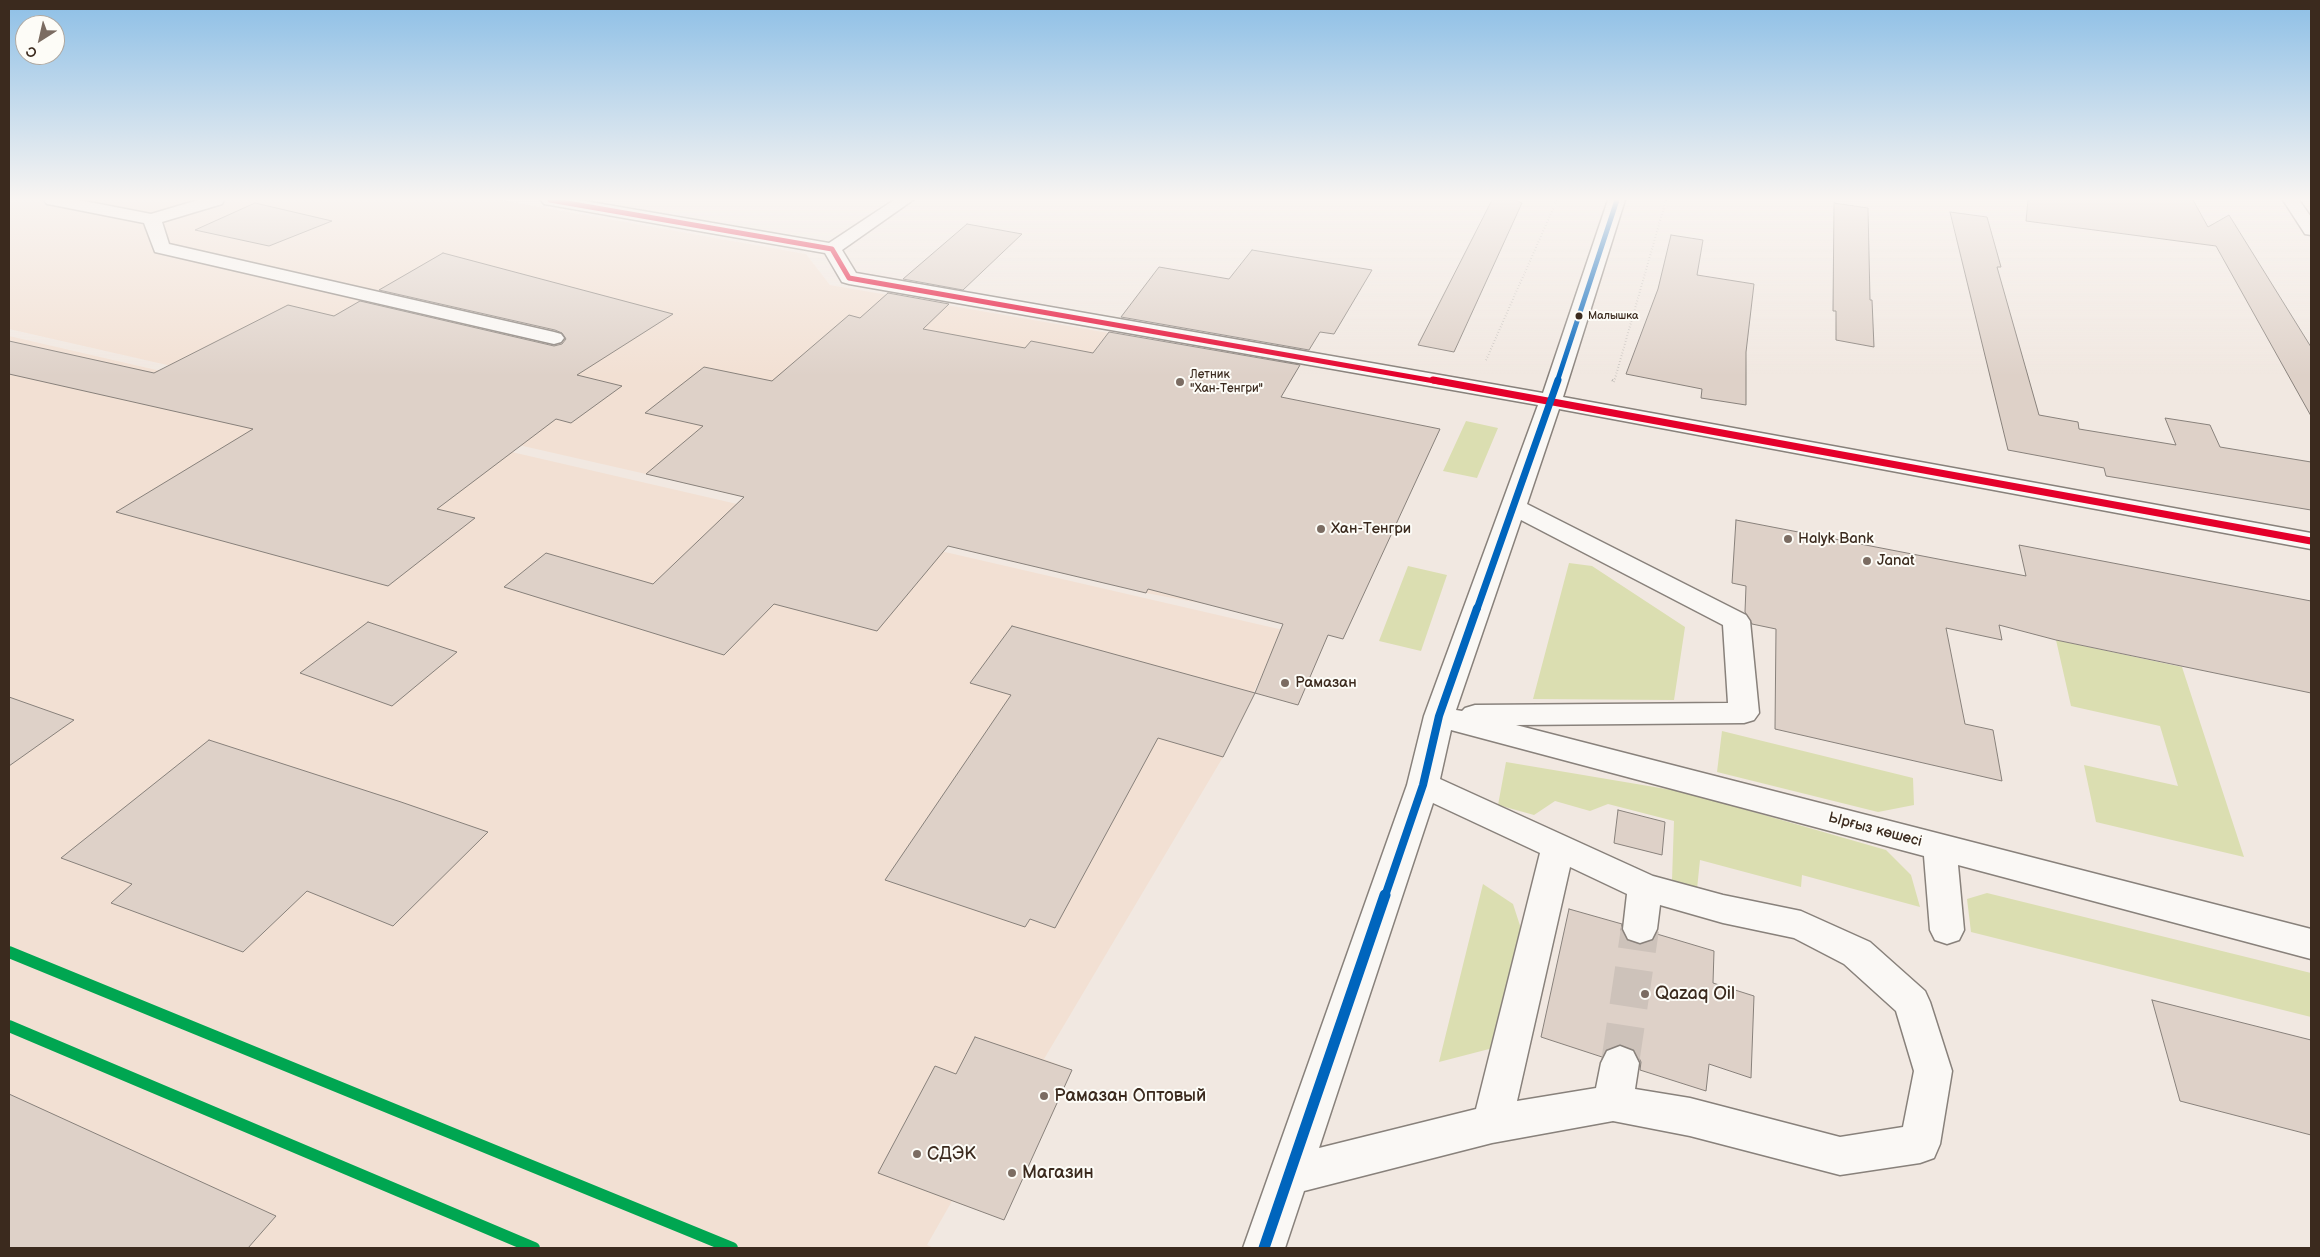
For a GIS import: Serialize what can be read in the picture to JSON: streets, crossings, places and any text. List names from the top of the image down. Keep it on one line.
{"streets":{"street":["Ырғыз көшесі"]},"places":["Малышка","Летник \"Хан-Тенгри\"","Хан-Тенгри","Halyk Bank","Janat","Рамазан","Qazaq Oil","Рамазан Оптовый","СДЭК","Магазин"],"north":"bottom left"}
